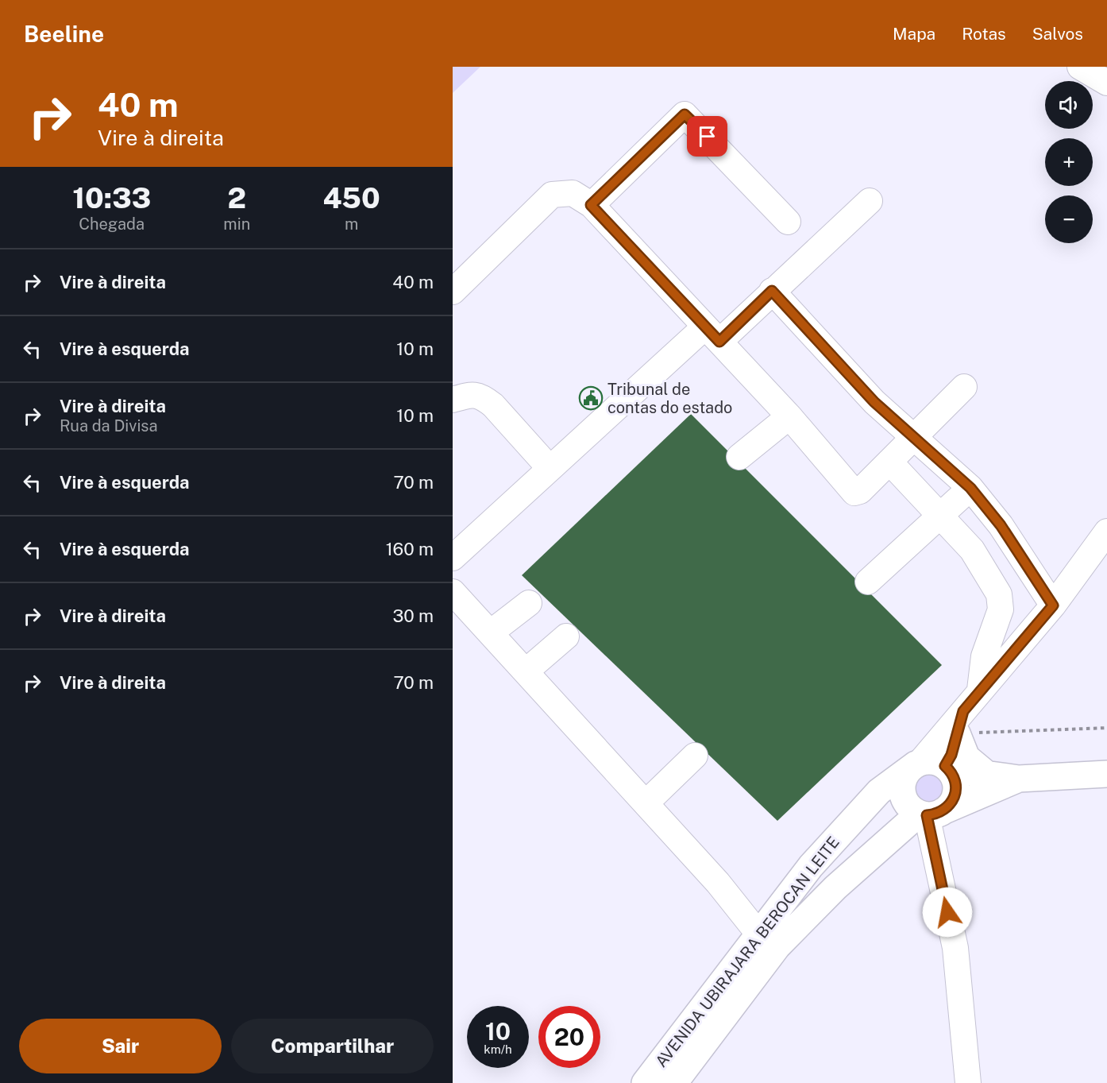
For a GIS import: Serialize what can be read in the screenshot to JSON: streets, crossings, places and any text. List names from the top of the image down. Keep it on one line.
{"streets":{"main road":["AVENIDA UBIRAJARA BEROCAN LEITE"]},"places":{"public building":["Tribunal de contas do estado"]},"page":{"header":"Beeline","nav":["Mapa","Rotas","Salvos"],"turn":["40 m","Vire à direita"],"map_buttons":["+","−"],"eta":["10:33","Chegada","2","min","450","m"],"list":[{"name":"Vire à direita","value":"40 m"},{"name":"Vire à esquerda","value":"10 m"},{"name":"Vire à direita","note":"Rua da Divisa","value":"10 m"},{"name":"Vire à esquerda","value":"70 m"},{"name":"Vire à esquerda","value":"160 m"},{"name":"Vire à direita","value":"30 m"},{"name":"Vire à direita","value":"70 m"}],"speed":"10 km/h","limit":"20","buttons":["Sair","Compartilhar"]}}
